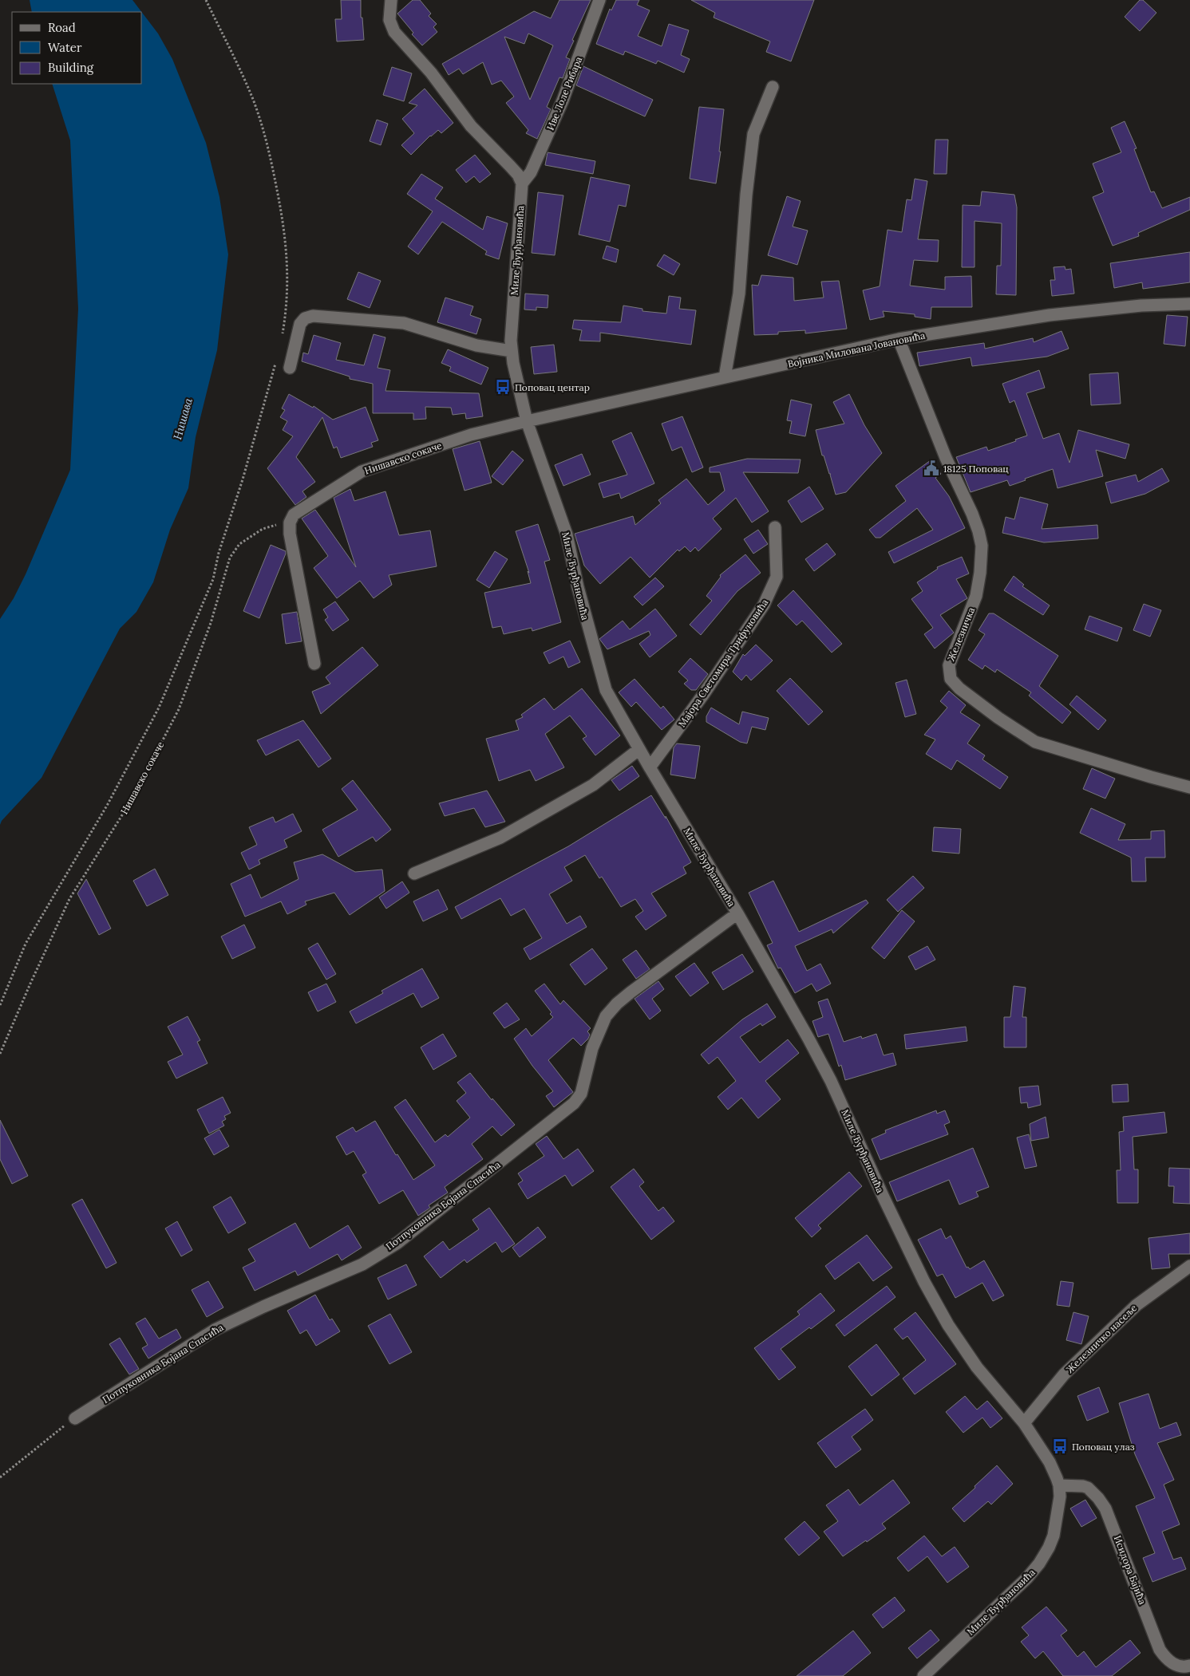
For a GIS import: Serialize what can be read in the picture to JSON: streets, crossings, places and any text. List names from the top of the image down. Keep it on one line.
{"streets":{"street":["Иве Лоле Рибара","Миле Ђурђановића","Војника Милована Јовановића","Нишавско сокаче","Железничка","Мајора Светомира Трифуновића","Потпуковника Бојана Спасића","Железничко насеље","Исидора Бајића"]},"crossings":[["Иве Лоле Рибара","Миле Ђурђановића"],["Миле Ђурђановића","Војника Милована Јовановића"],["Миле Ђурђановића","Нишавско сокаче"],["Миле Ђурђановића","Мајора Светомира Трифуновића"],["Миле Ђурђановића","Потпуковника Бојана Спасића"],["Миле Ђурђановића","Железничко насеље"],["Миле Ђурђановића","Исидора Бајића"],["Војника Милована Јовановића","Нишавско сокаче"],["Војника Милована Јовановића","Железничка"]],"water":["Нишава"],"places":{"bus stop":["Поповац центар","Поповац улаз"],"public building":["18125 Поповац"]},"legend":["Road","Water","Building"]}
